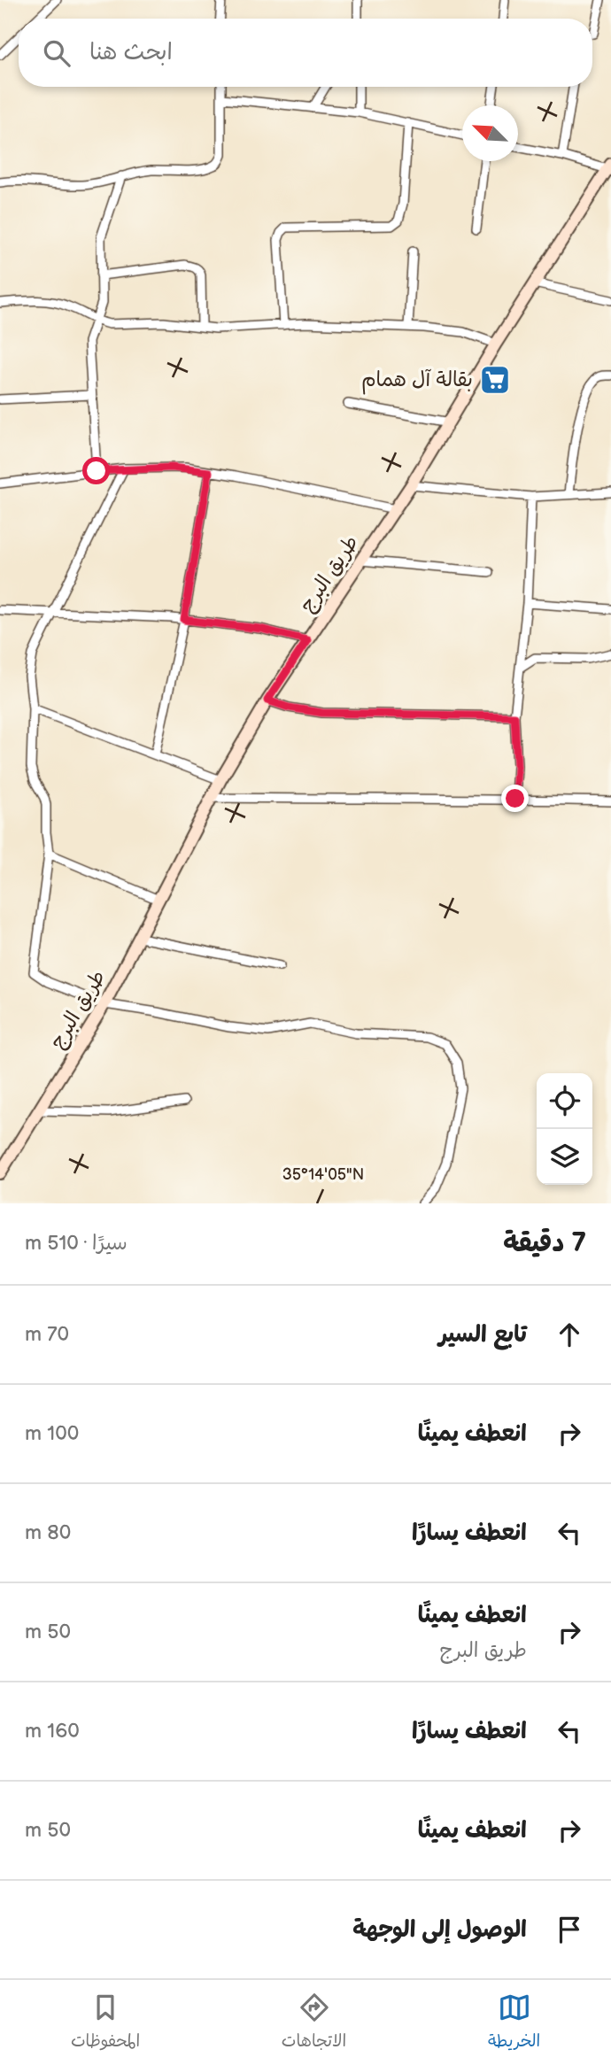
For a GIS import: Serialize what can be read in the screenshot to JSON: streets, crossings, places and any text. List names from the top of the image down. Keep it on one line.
{"streets":{"street":["طريق البرج"]},"places":{"supermarket":["بقالة آل همام"]},"north":"top left","page":{"search":"ابحث هنا","heading":["7 دقيقة","سيرًا · 510 m"],"list":[["تابع السير","70 m"],["انعطف يمينًا","100 m"],["انعطف يسارًا","80 m"],["انعطف يمينًا","طريق البرج","50 m"],["انعطف يسارًا","160 m"],["انعطف يمينًا","50 m"],"الوصول إلى الوجهة"],"nav":["الخريطة","الاتجاهات","المحفوظات"]},"coordinates":["35°14'05\"N"]}
